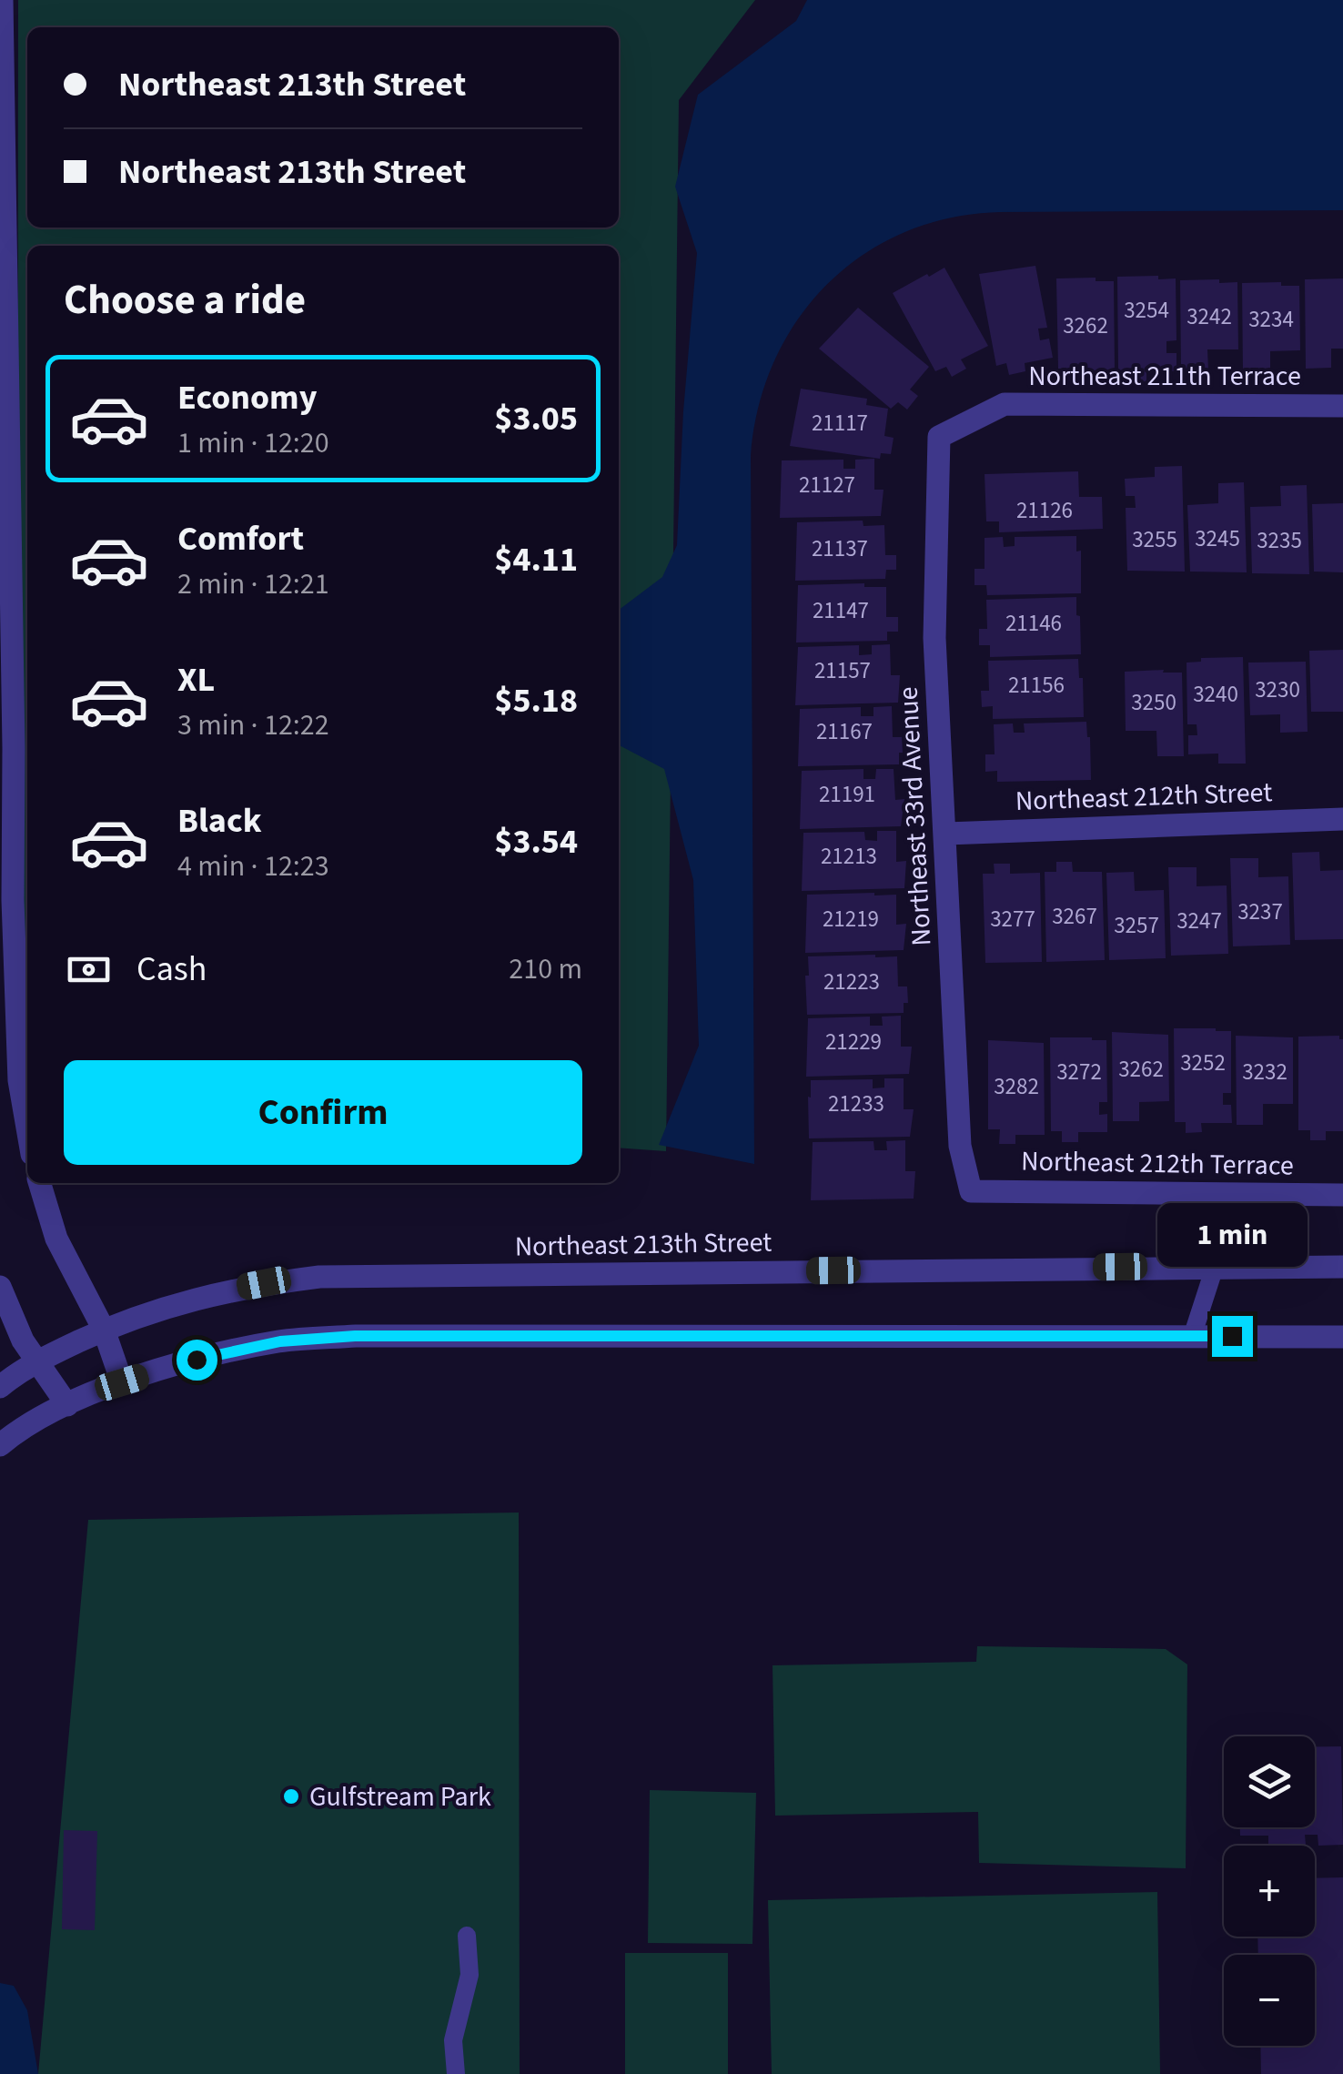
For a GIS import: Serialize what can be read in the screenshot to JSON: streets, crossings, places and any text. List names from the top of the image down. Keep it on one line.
{"streets":{"street":["Northeast 211th Terrace","Northeast 212th Street","Northeast 33rd Avenue","Northeast 212th Terrace","Northeast 213th Street"]},"crossings":[["Northeast 211th Terrace","Northeast 33rd Avenue"],["Northeast 212th Street","Northeast 33rd Avenue"],["Northeast 33rd Avenue","Northeast 212th Terrace"]],"places":["Gulfstream Park"],"house_numbers":["3254","3242","3234","3262","21117","21127","21126","3245","3255","3235","21137","21147","21146","21157","21156","3230","3240","3250","21167","21191","21213","3237","3267","21219","3277","3247","3257","21223","21229","3252","3262","3272","3232","3282","21233"],"page":{"banner":["Northeast 213th Street","Northeast 213th Street"],"heading":"Choose a ride","list":[{"name":"Economy","note":"1 min · 12:20","value":"$3.05"},{"name":"Comfort","note":"2 min · 12:21","value":"$4.11"},{"name":"XL","note":"3 min · 12:22","value":"$5.18"},{"name":"Black","note":"4 min · 12:23","value":"$3.54"}],"pay":["Cash","210 m"],"buttons":"Confirm","bubble":"1 min","map_buttons":["+","−"]}}
